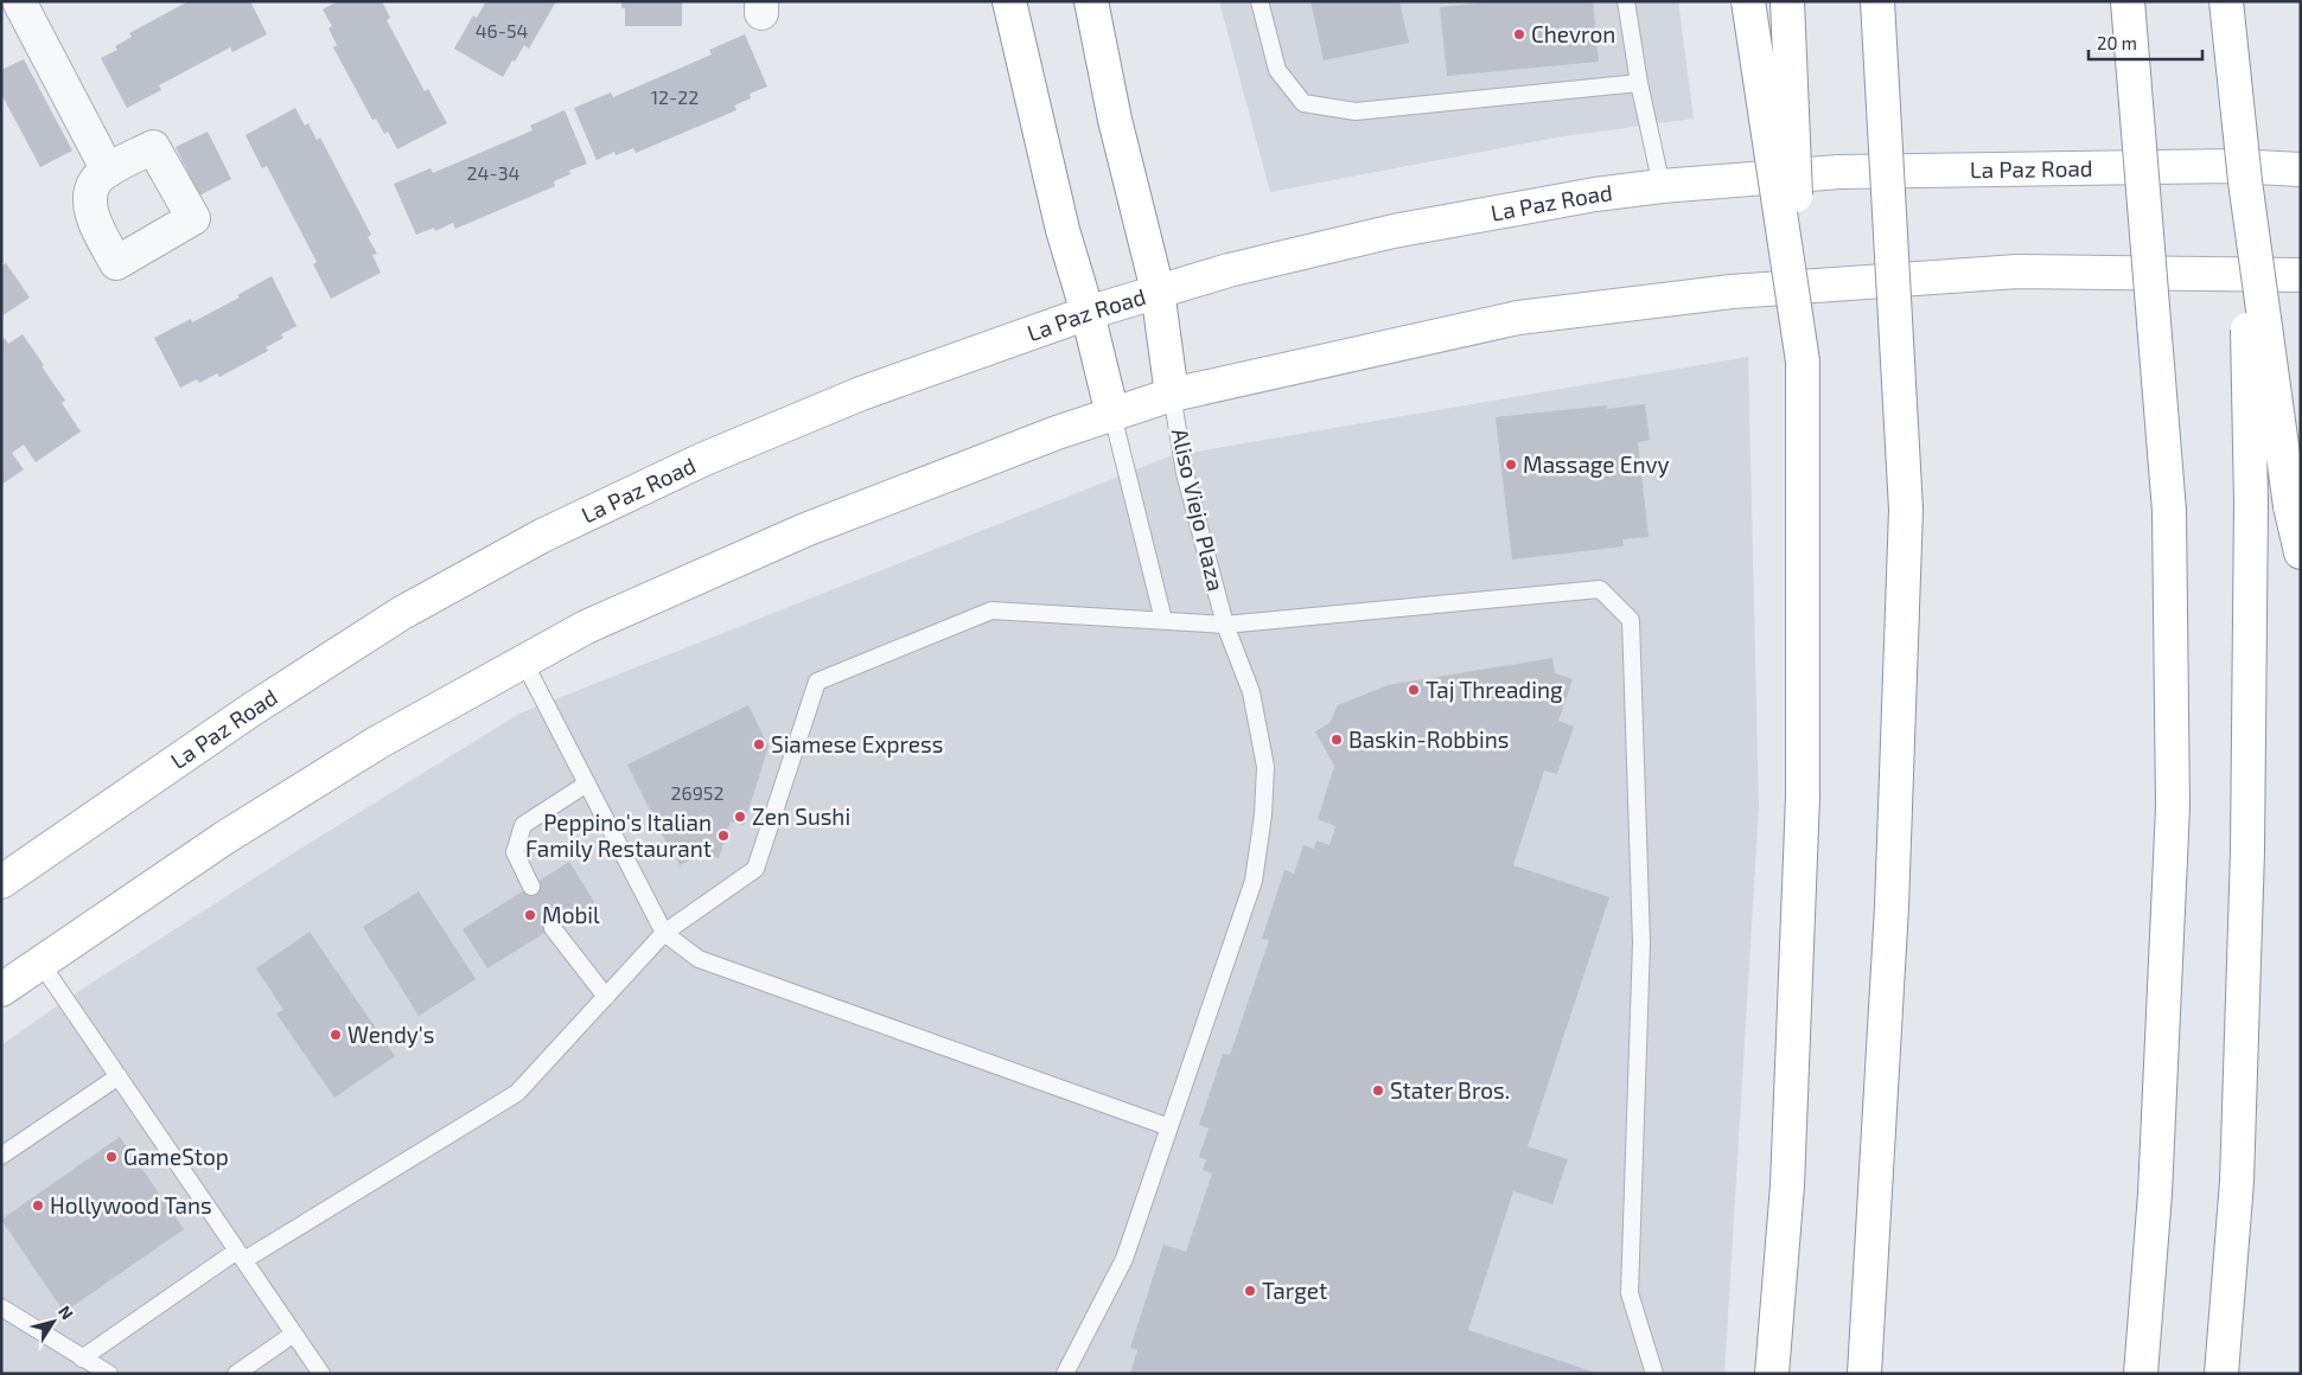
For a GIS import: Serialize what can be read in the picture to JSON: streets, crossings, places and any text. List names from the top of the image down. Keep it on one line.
{"streets":{"main road":["La Paz Road"],"lane":["Aliso Viejo Plaza"]},"places":["Chevron","Massage Envy","Taj Threading","Baskin-Robbins","Siamese Express","Zen Sushi","Peppino's Italian Family Restaurant","Mobil","Wendy's","Stater Bros.","GameStop","Hollywood Tans","Target"],"house_numbers":["46-54","12-22","24-34","26952"],"scale_bar":"20 m","north":"top right"}
